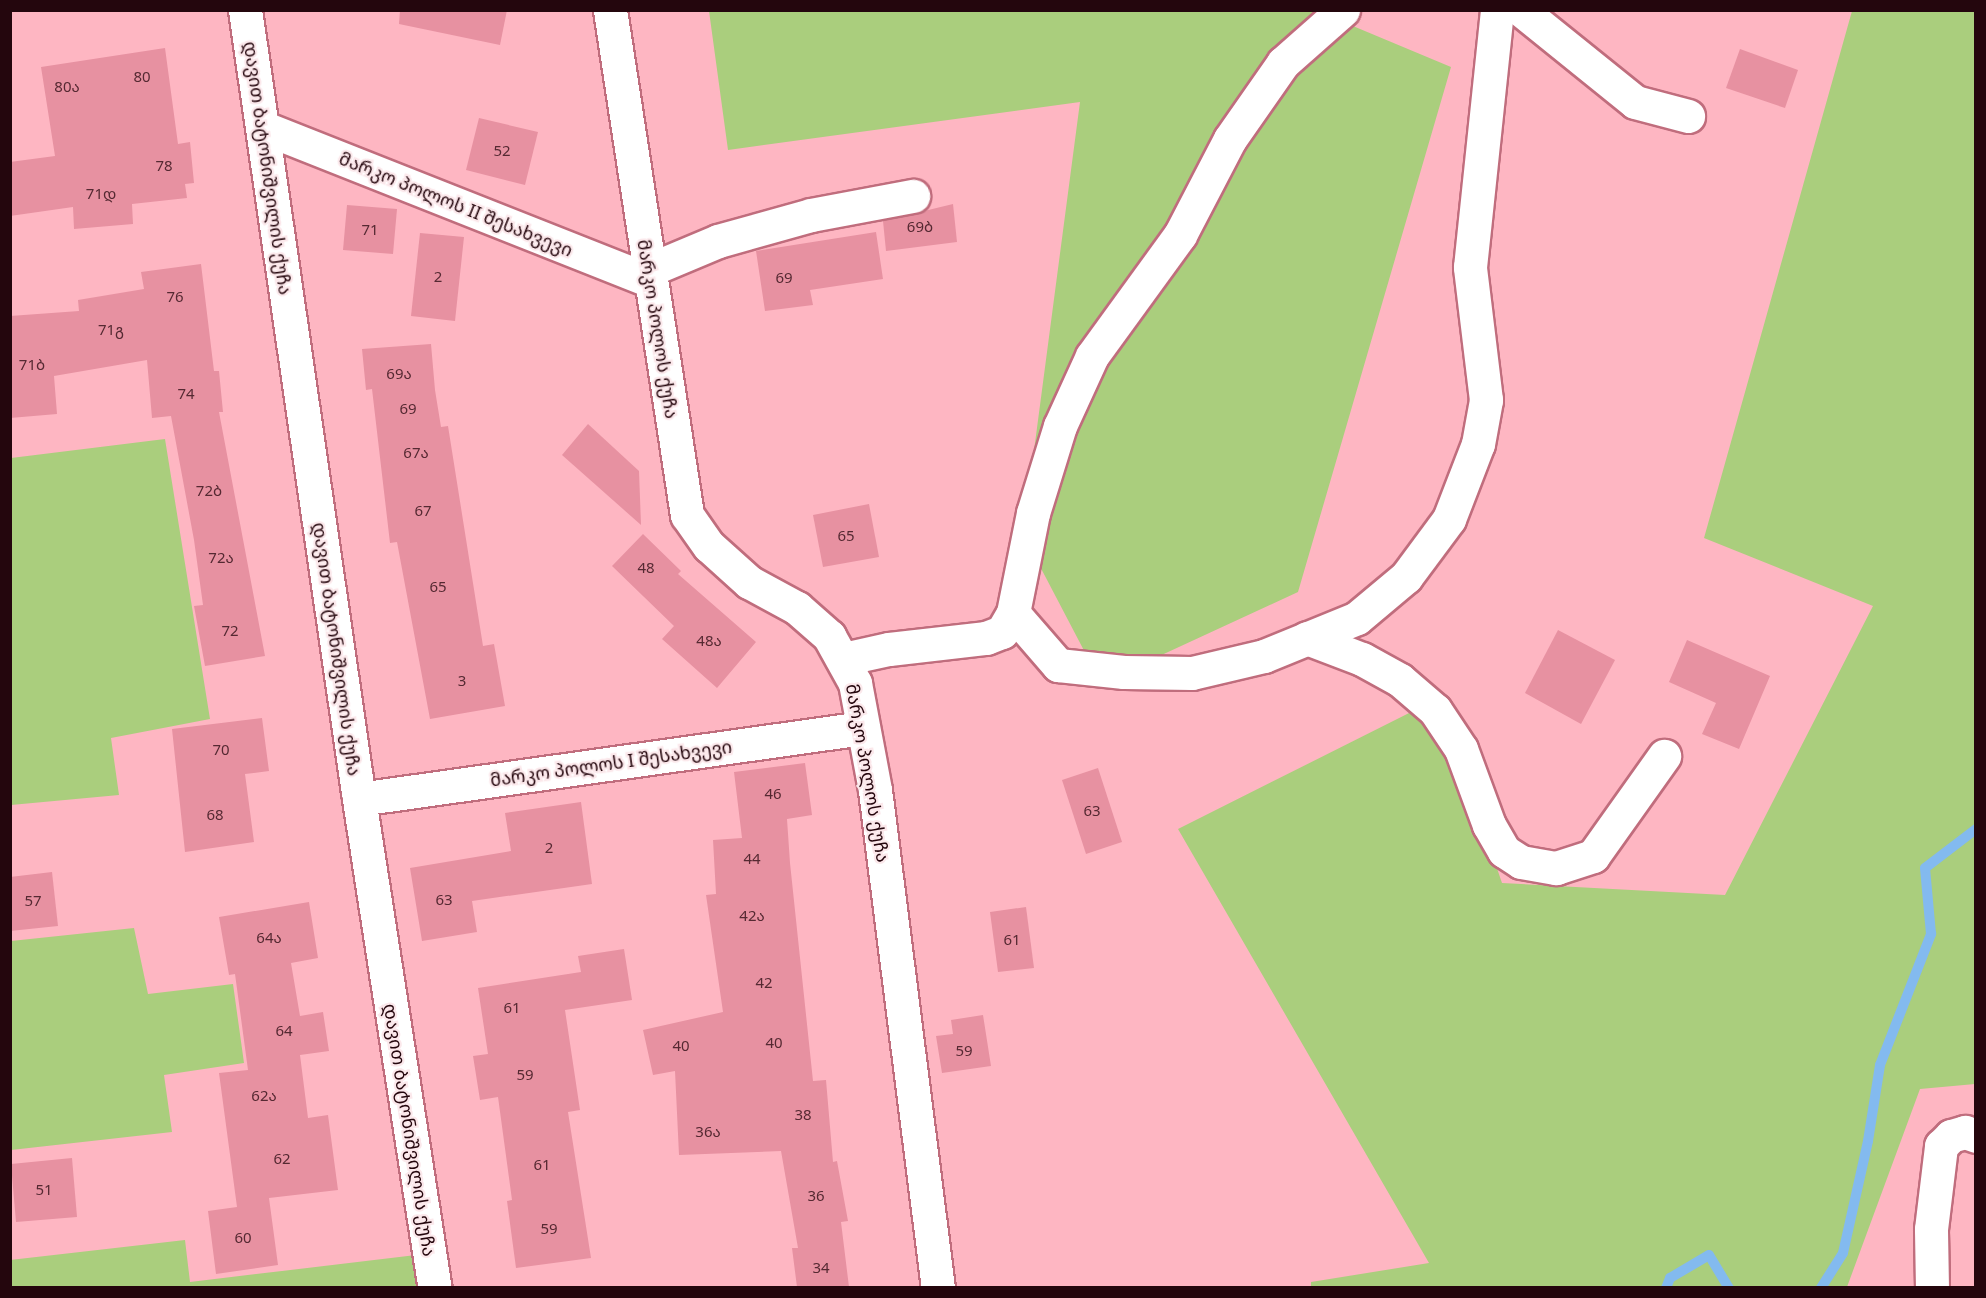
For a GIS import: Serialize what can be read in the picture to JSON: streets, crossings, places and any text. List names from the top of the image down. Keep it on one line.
{"streets":{"street":["დავით ბატონიშვილის ქუჩა","მარკო პოლოს II შესახვევი","მარკო პოლოს ქუჩა","მარკო პოლოს I შესახვევი"]},"crossings":[["დავით ბატონიშვილის ქუჩა","მარკო პოლოს II შესახვევი"],["დავით ბატონიშვილის ქუჩა","მარკო პოლოს I შესახვევი"],["მარკო პოლოს II შესახვევი","მარკო პოლოს ქუჩა"],["მარკო პოლოს ქუჩა","მარკო პოლოს I შესახვევი"]],"house_numbers":["80","80ა","52","78","71დ","69ბ","71","2","69","76","71გ","71ბ","69ა","74","69","67ა","72ბ","67","65","72ა","48","65","72","48ა","3","70","46","63","68","2","44","63","57","42ა","64ა","61","42","61","64","40","40","59","59","62ა","38","36ა","62","61","51","36","59","60","34"]}
